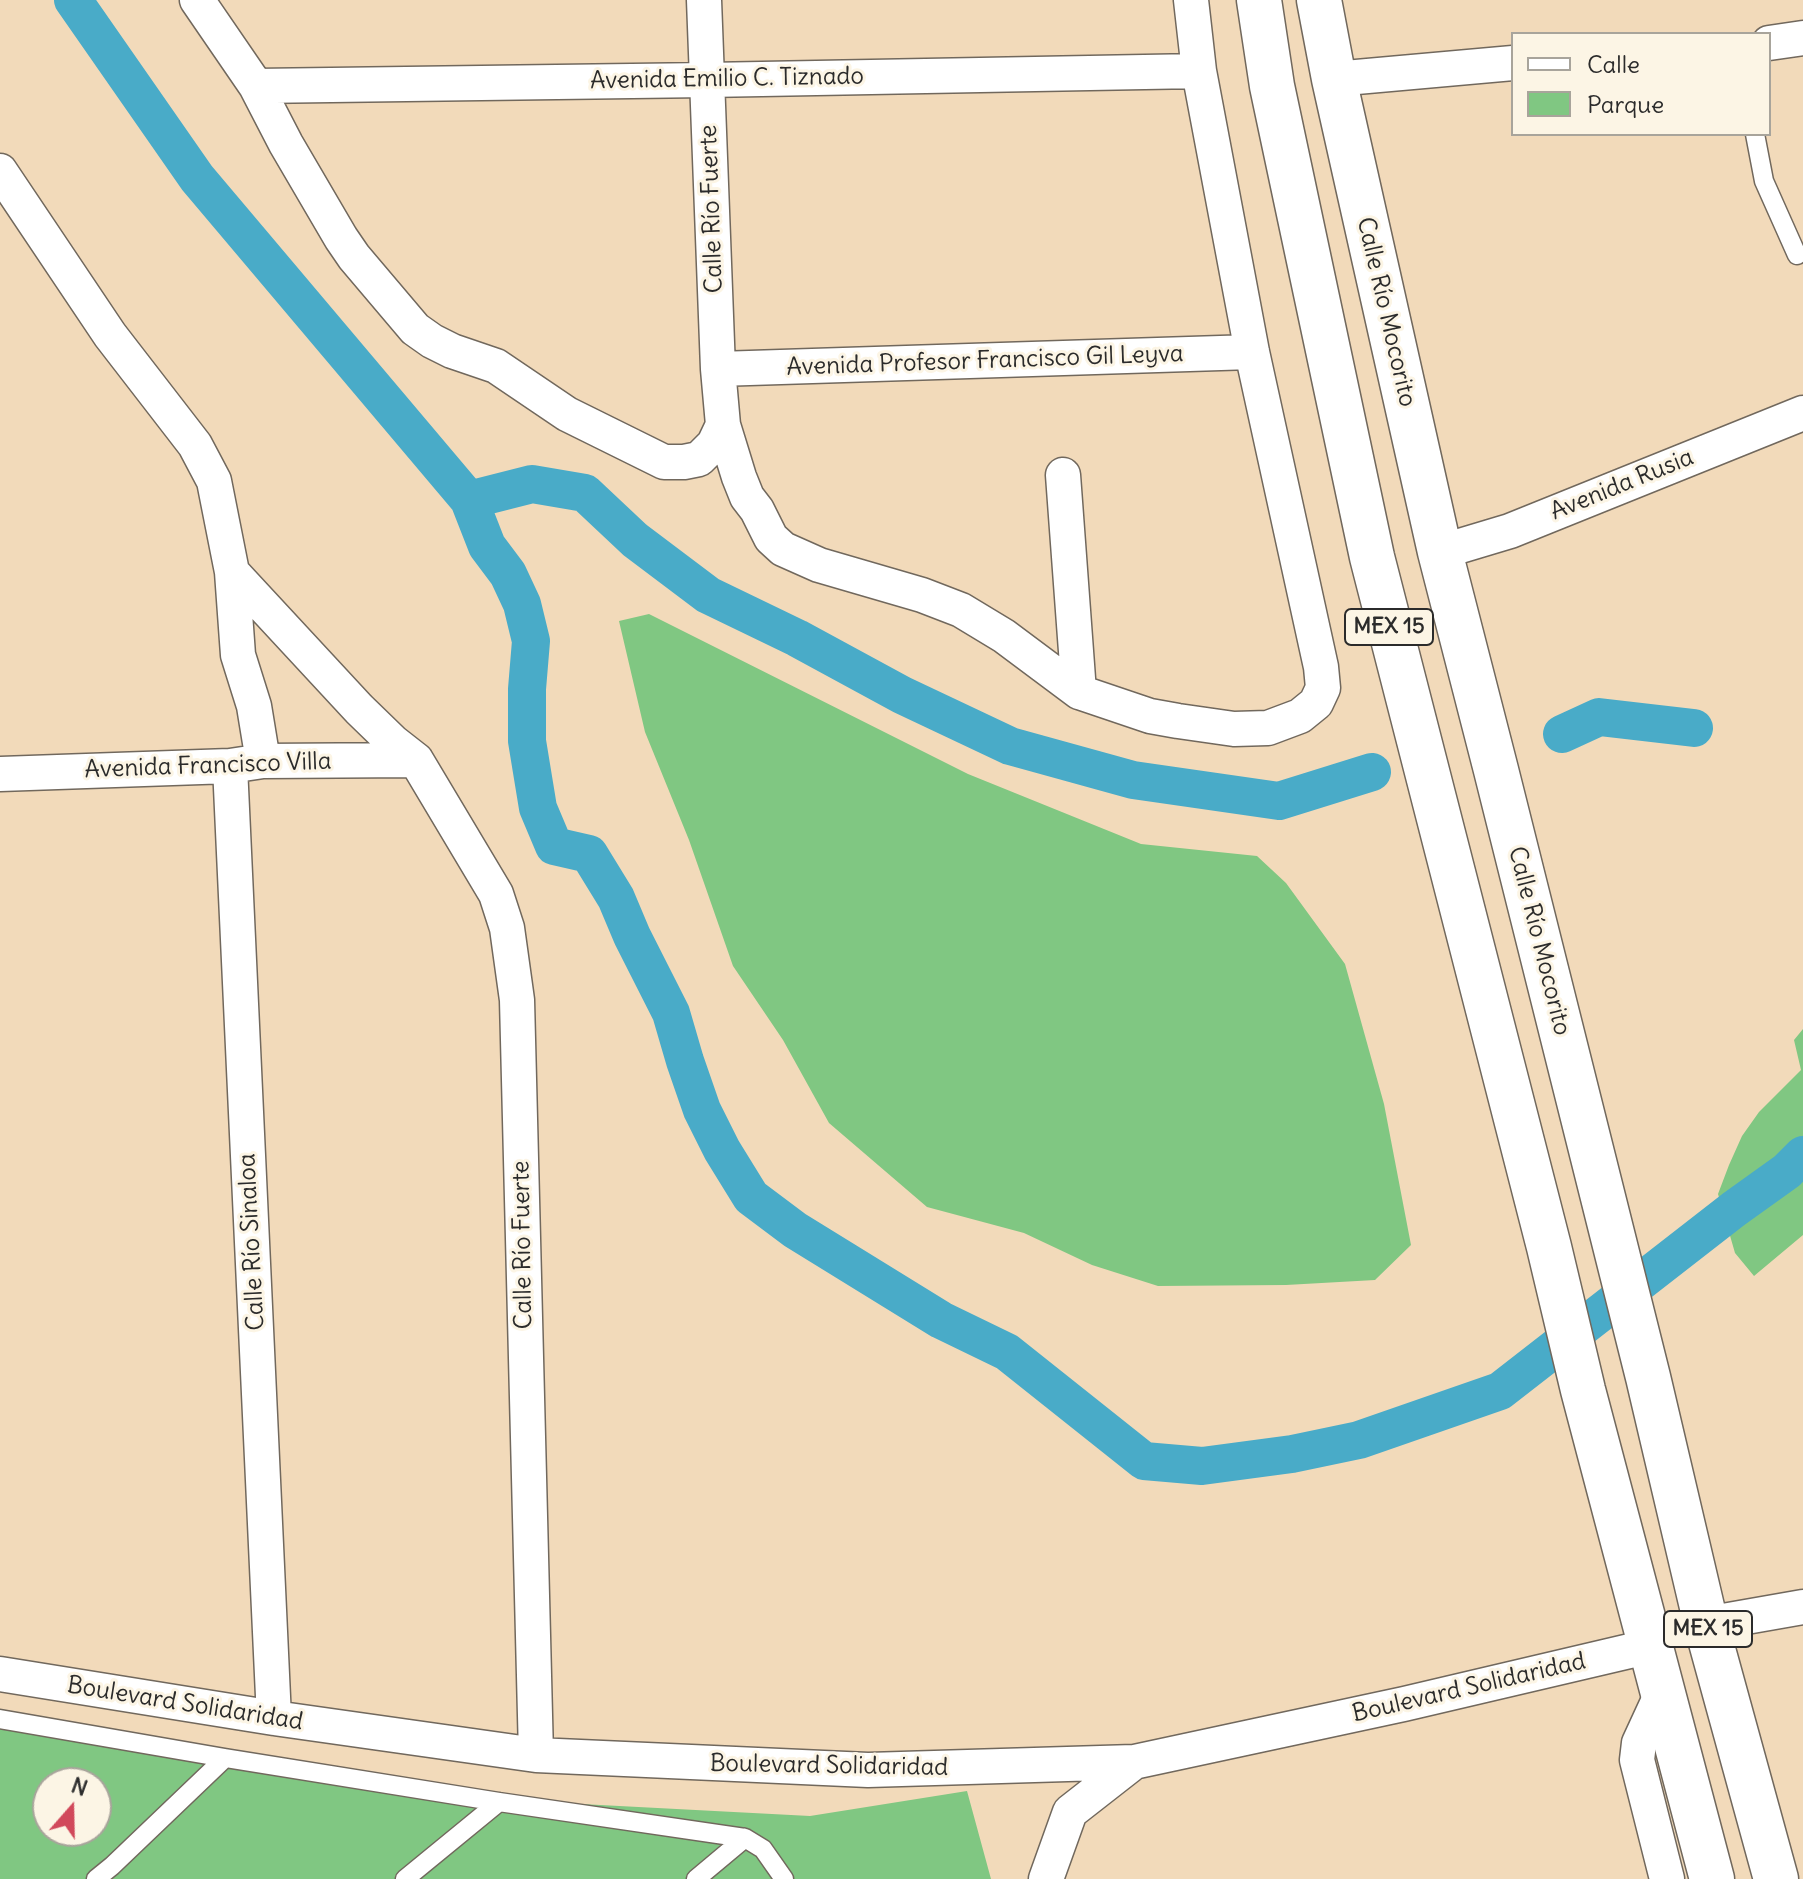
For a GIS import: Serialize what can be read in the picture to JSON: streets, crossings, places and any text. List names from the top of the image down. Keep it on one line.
{"streets":{"main road":["Calle Río Mocorito","MEX 15"],"street":["Avenida Emilio C. Tiznado","Calle Río Fuerte","Avenida Profesor Francisco Gil Leyva","Avenida Rusia","Avenida Francisco Villa","Calle Río Sinaloa","Boulevard Solidaridad"]},"crossings":[["Avenida Emilio C. Tiznado","Calle Río Fuerte"],["Calle Río Fuerte","Avenida Profesor Francisco Gil Leyva"],["Calle Río Fuerte","Avenida Francisco Villa"],["Calle Río Fuerte","Calle Río Sinaloa"],["Calle Río Fuerte","Boulevard Solidaridad"],["Calle Río Mocorito","Avenida Rusia"],["MEX 15","Boulevard Solidaridad"],["Avenida Francisco Villa","Calle Río Sinaloa"],["Calle Río Sinaloa","Boulevard Solidaridad"]],"legend":["Calle","Parque"],"north":"top"}
